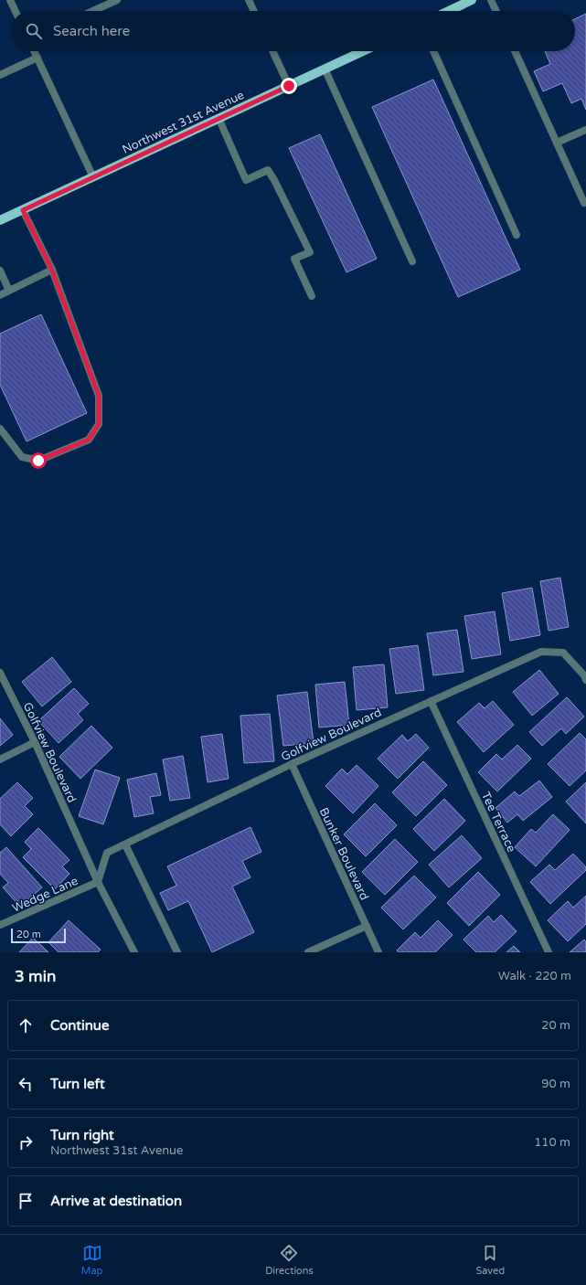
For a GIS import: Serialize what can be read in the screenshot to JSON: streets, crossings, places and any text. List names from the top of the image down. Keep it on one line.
{"streets":{"main road":["Northwest 31st Avenue"],"street":["Golfview Boulevard","Tee Terrace","Bunker Boulevard","Wedge Lane"]},"crossings":[["Golfview Boulevard","Tee Terrace"],["Golfview Boulevard","Bunker Boulevard"],["Golfview Boulevard","Wedge Lane"]],"scale_bar":"20 m","page":{"search":"Search here","scale":"20 m","heading":["3 min","Walk · 220 m"],"list":[["Continue","20 m"],["Turn left","90 m"],["Turn right","Northwest 31st Avenue","110 m"],"Arrive at destination"],"nav":["Map","Directions","Saved"]}}
